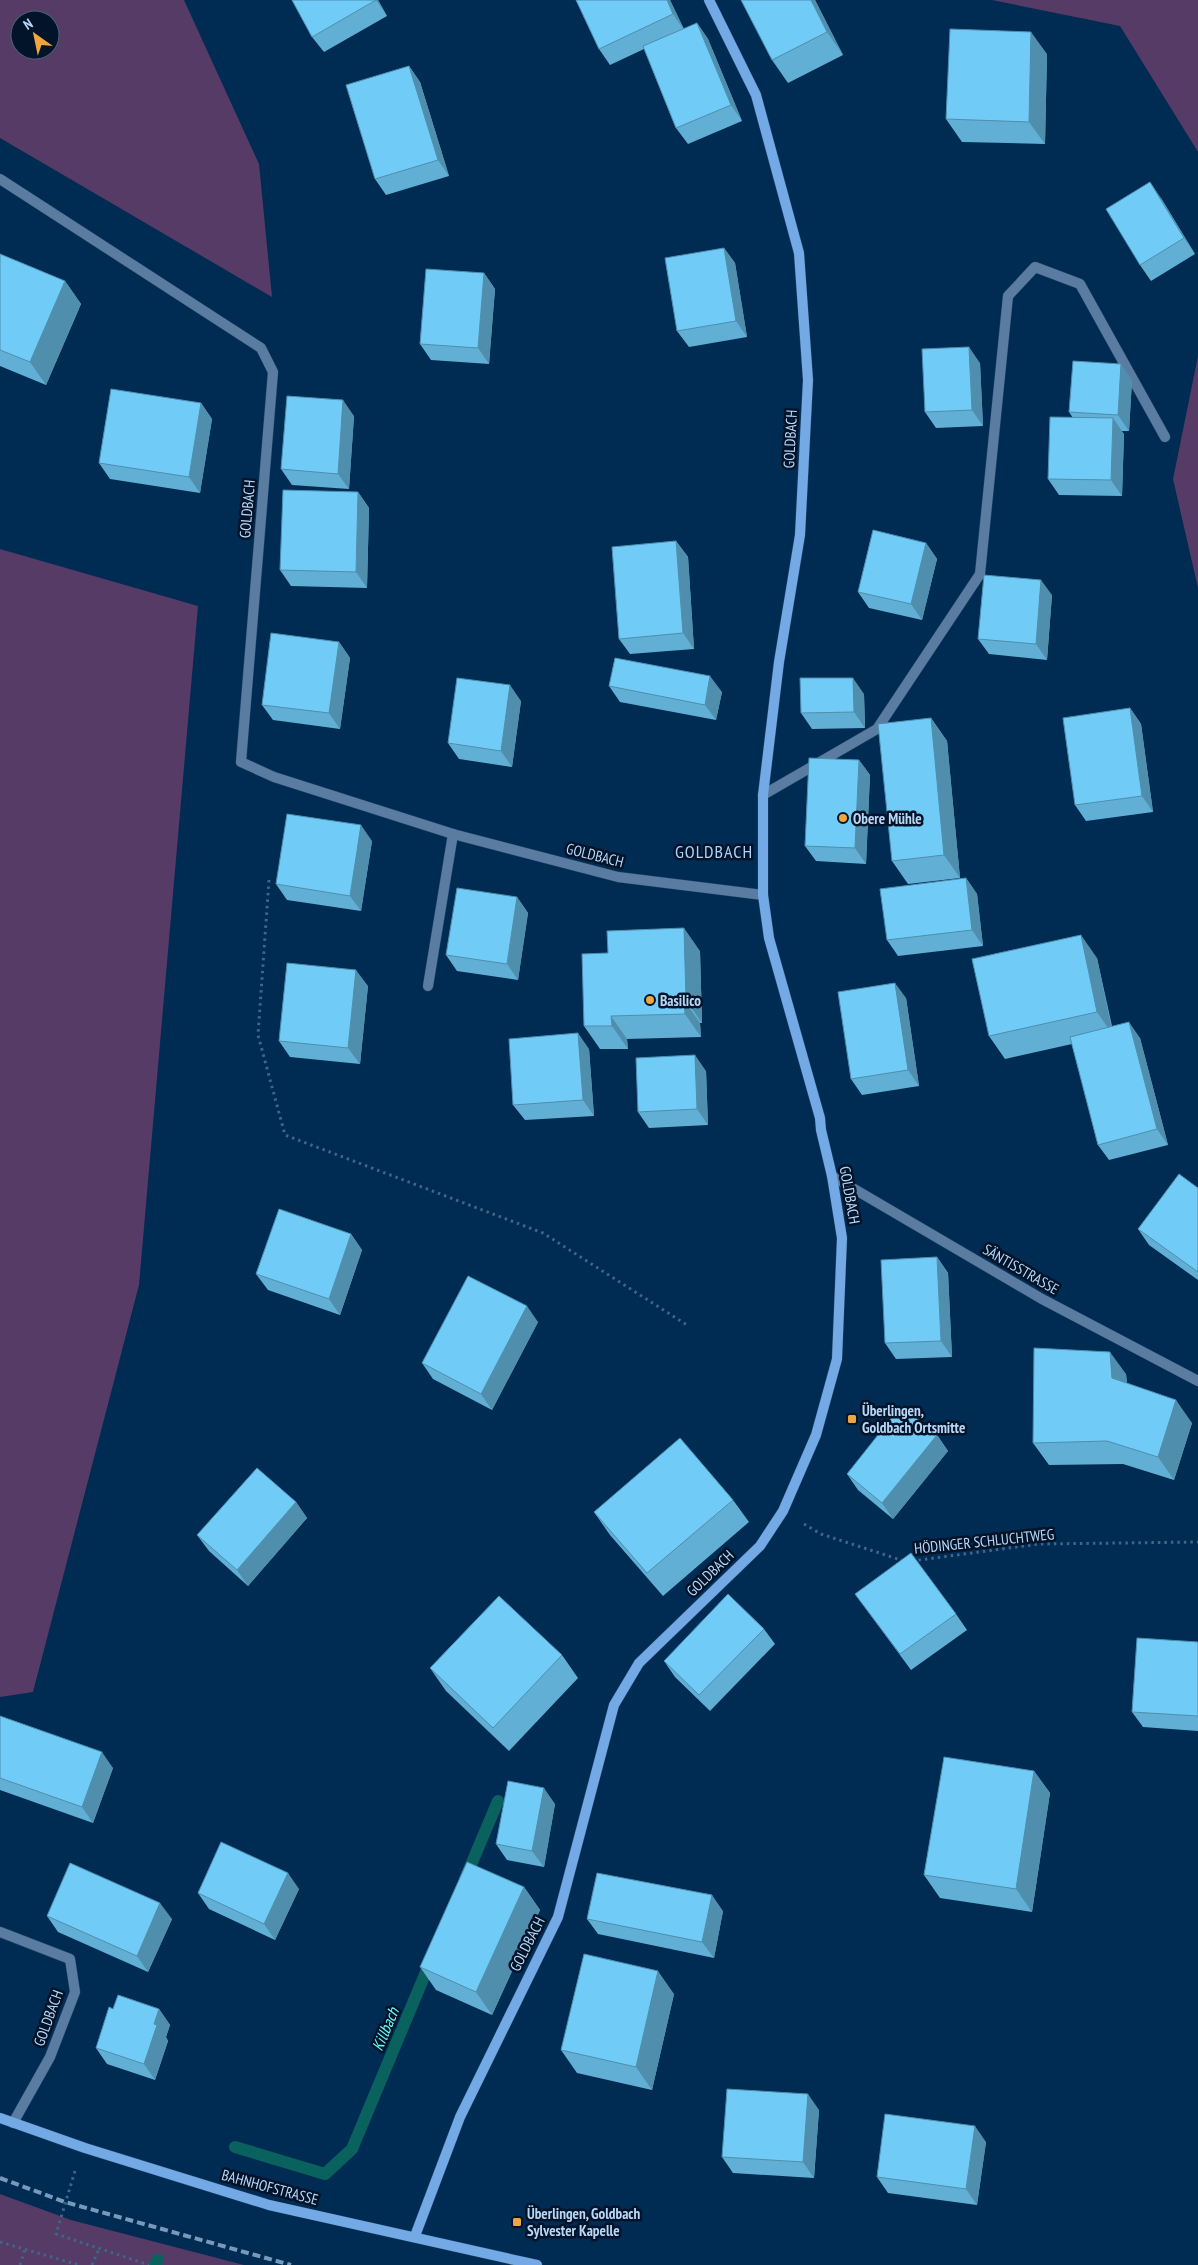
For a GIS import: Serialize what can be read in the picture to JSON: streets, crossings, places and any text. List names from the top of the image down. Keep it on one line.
{"streets":{"street":["GOLDBACH","SÄNTISSTRASSE","BAHNHOFSTRASSE"],"path":["HÖDINGER SCHLUCHTWEG"]},"crossings":[["GOLDBACH","SÄNTISSTRASSE"],["GOLDBACH","HÖDINGER SCHLUCHTWEG"],["GOLDBACH","BAHNHOFSTRASSE"]],"districts":["GOLDBACH"],"water":["Killbach"],"places":{"other":["Obere Mühle","Basilico"],"transit":["Überlingen, Goldbach Ortsmitte","Überlingen, Goldbach Sylvester Kapelle"]},"north":"top left"}
